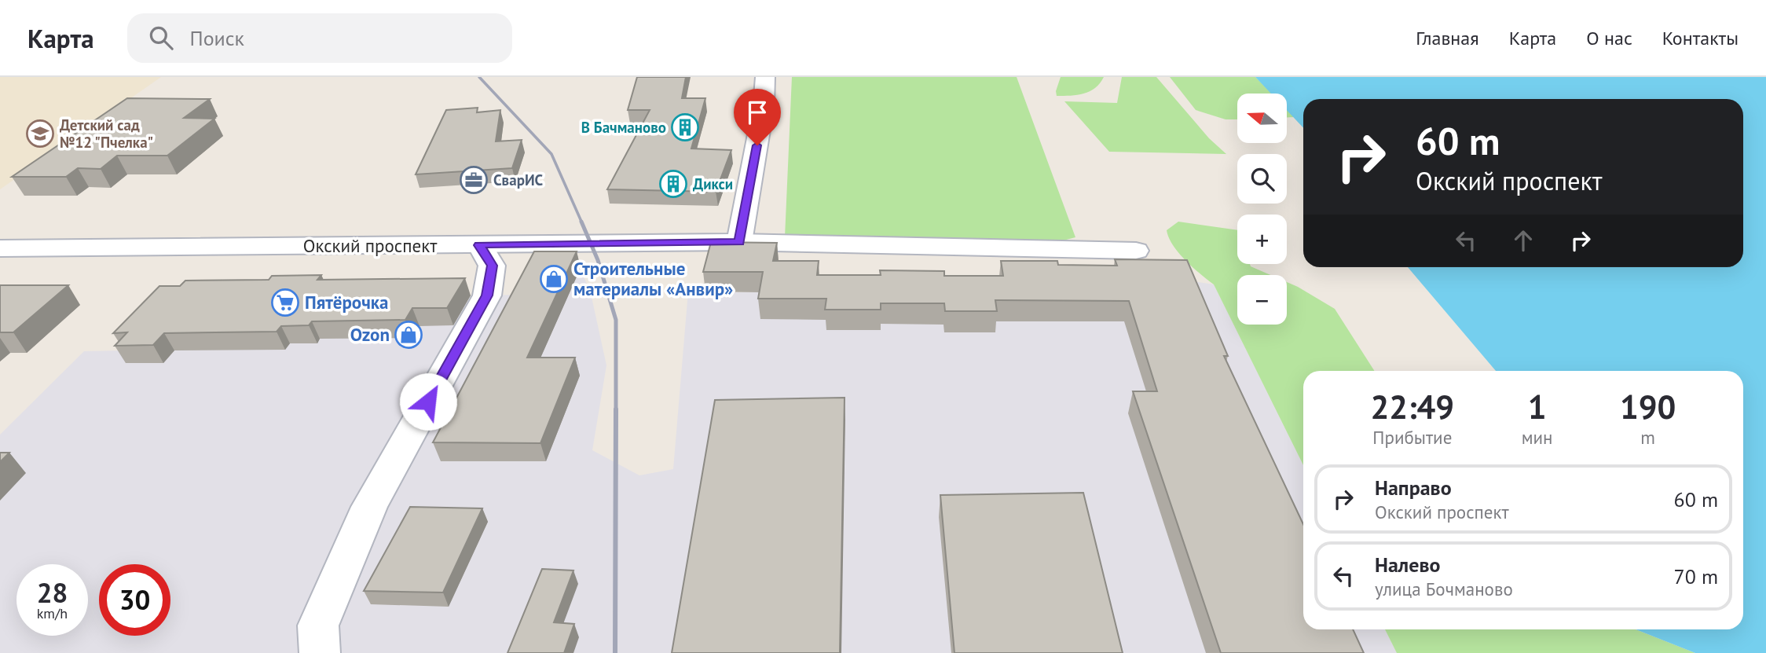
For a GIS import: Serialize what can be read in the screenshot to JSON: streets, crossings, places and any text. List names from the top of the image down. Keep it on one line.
{"streets":{"main road":["Окский проспект"]},"places":{"building":["В Бачманово","Дикси"],"school or university":["Детский сад №12 \"Пчелка\""],"office":["СварИС"],"shop":["Строительные материалы «Анвир»","Ozon"],"supermarket":["Пятёрочка"]},"north":"left","page":{"header":"Карта","search":"Поиск","nav":["Главная","Карта","О нас","Контакты"],"map_buttons":["+","−"],"turn":["60 m","Окский проспект"],"eta":["22:49","Прибытие","1","мин","190","m"],"list":[{"name":"Направо","note":"Окский проспект","value":"60 m"},{"name":"Налево","note":"улица Бочманово","value":"70 m"}],"speed":"28 km/h","limit":"30"}}
